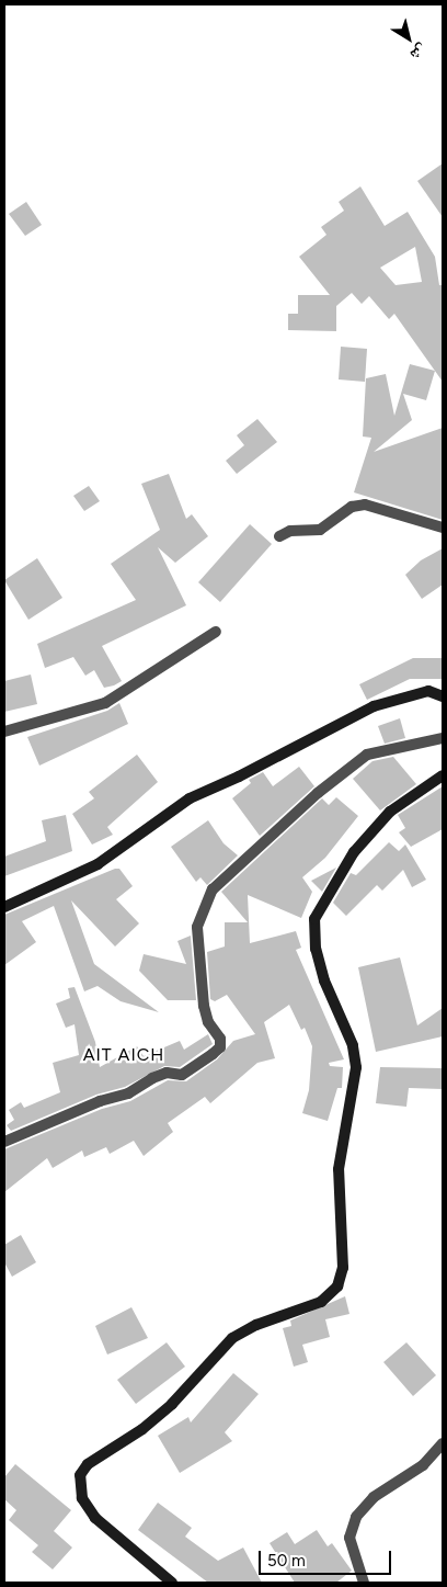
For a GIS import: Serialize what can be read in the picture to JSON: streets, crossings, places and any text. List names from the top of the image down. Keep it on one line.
{"districts":["AIT AICH"],"scale_bar":"50 m","north":"bottom right"}
